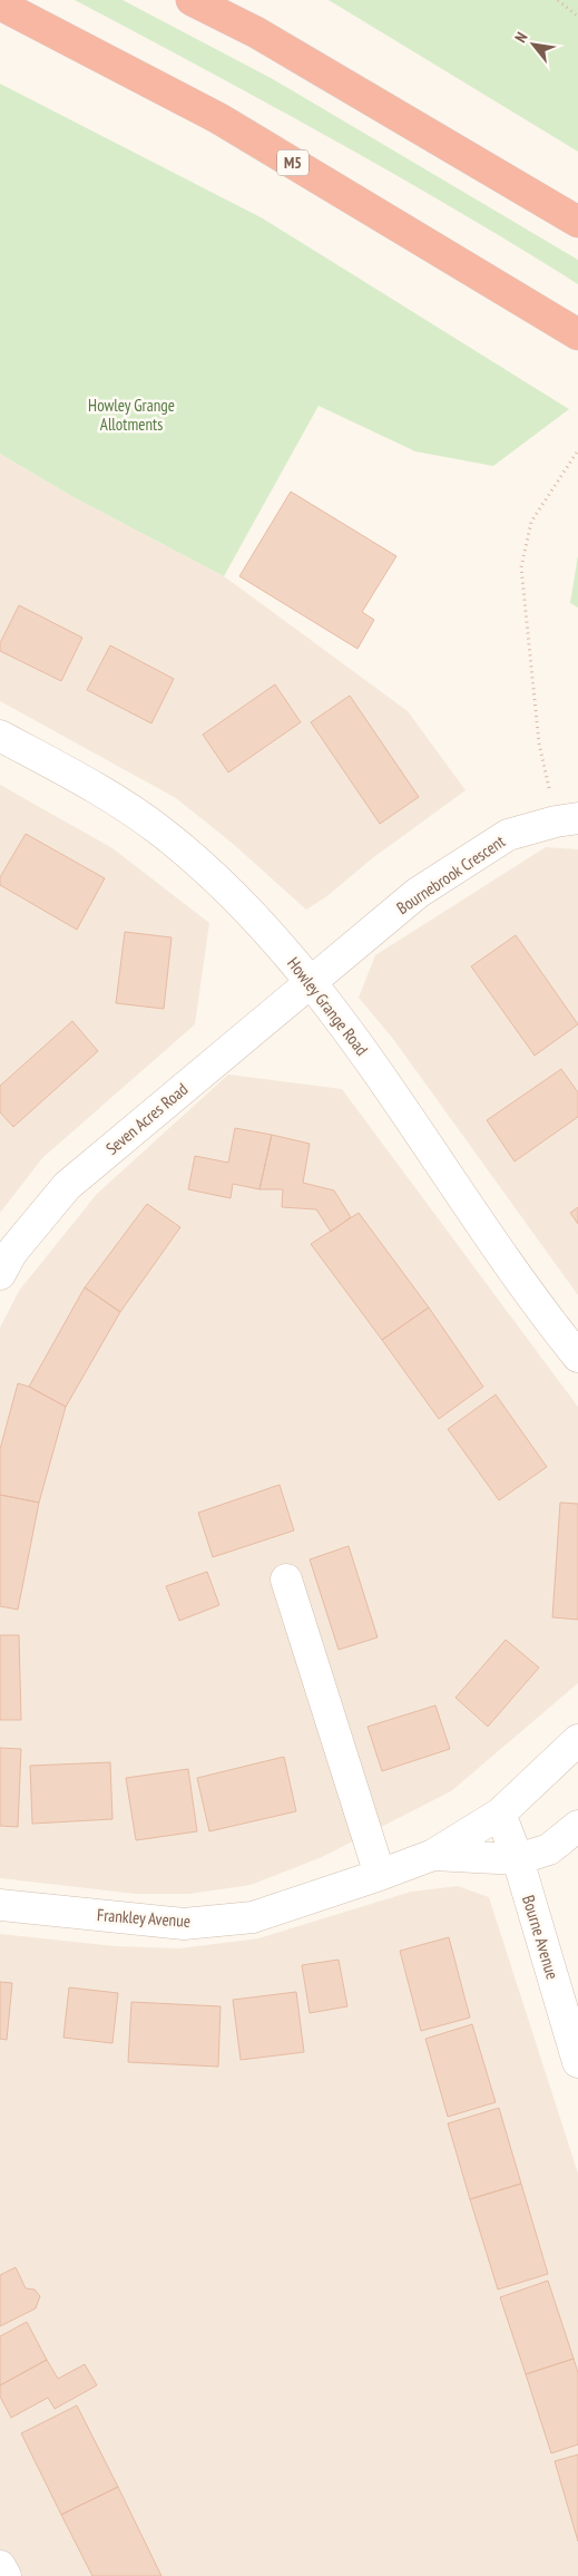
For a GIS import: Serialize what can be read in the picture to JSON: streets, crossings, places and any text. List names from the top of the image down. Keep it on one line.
{"streets":{"highway":["M5"],"street":["Bournebrook Crescent","Howley Grange Road","Seven Acres Road","Frankley Avenue","Bourne Avenue"]},"crossings":[["Bournebrook Crescent","Howley Grange Road"],["Bournebrook Crescent","Seven Acres Road"],["Howley Grange Road","Seven Acres Road"],["Frankley Avenue","Bourne Avenue"]],"parks":["Howley Grange Allotments"],"north":"top left"}
